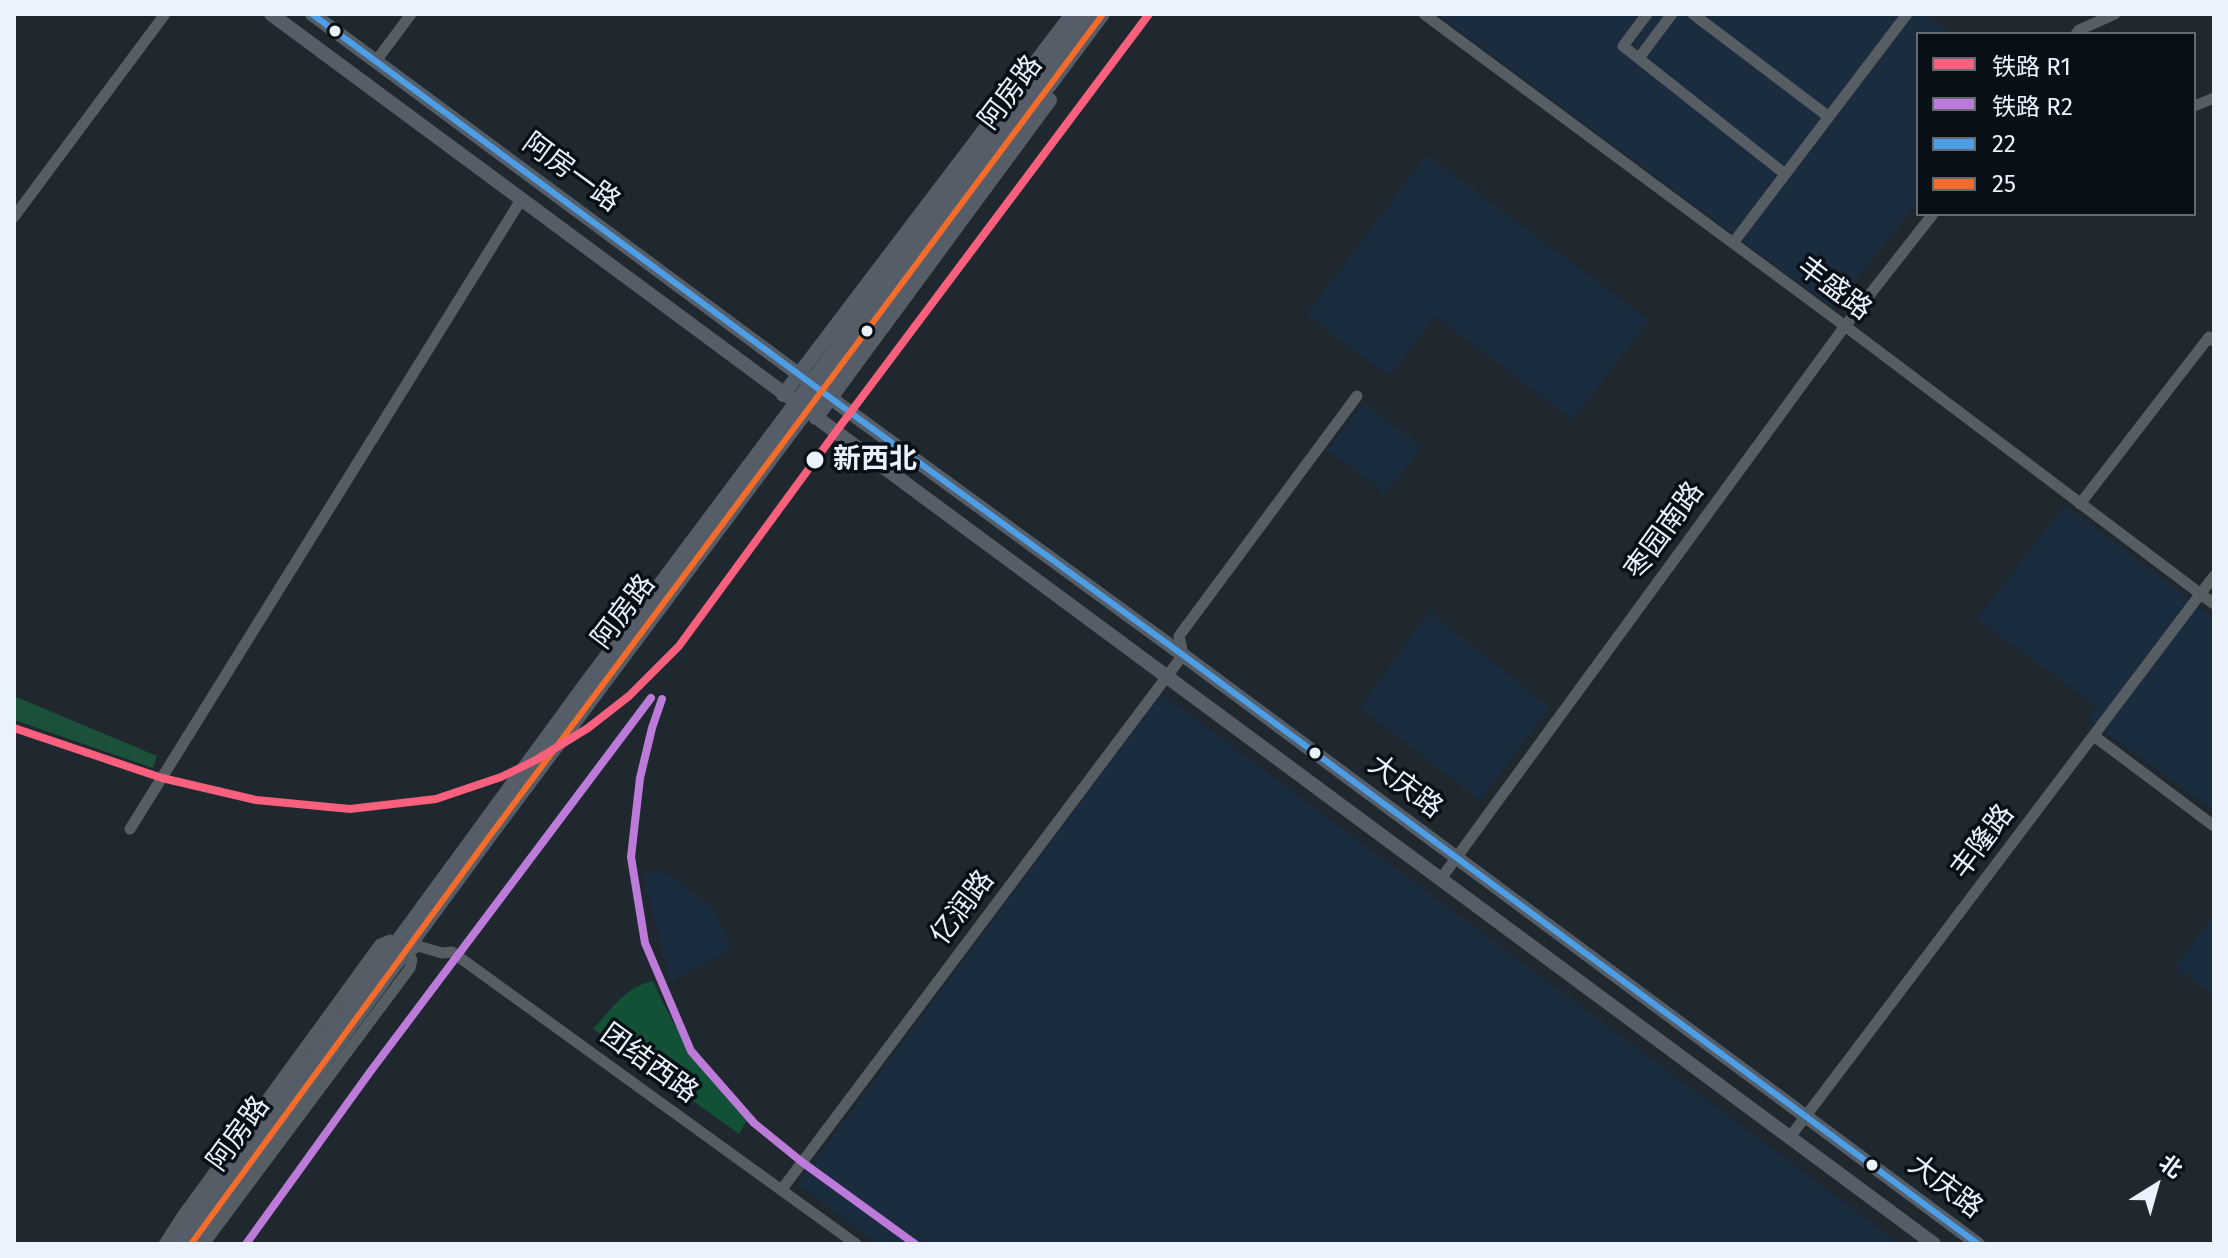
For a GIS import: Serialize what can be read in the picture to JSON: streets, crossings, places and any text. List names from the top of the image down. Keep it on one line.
{"streets":{"main road":["阿房路","阿房一路","大庆路"],"street":["丰盛路","枣园南路","丰隆路","亿润路","团结西路"]},"crossings":[["阿房路","阿房一路"],["阿房路","大庆路"],["阿房一路","大庆路"],["丰盛路","枣园南路"],["丰盛路","丰隆路"],["枣园南路","大庆路"],["大庆路","丰隆路"],["大庆路","亿润路"],["亿润路","团结西路"]],"places":["新西北"],"lines":["rail line R1","transit line 22","transit line 25","rail line R2"],"legend":["铁路 R1","铁路 R2","22","25"],"north":"top right"}
